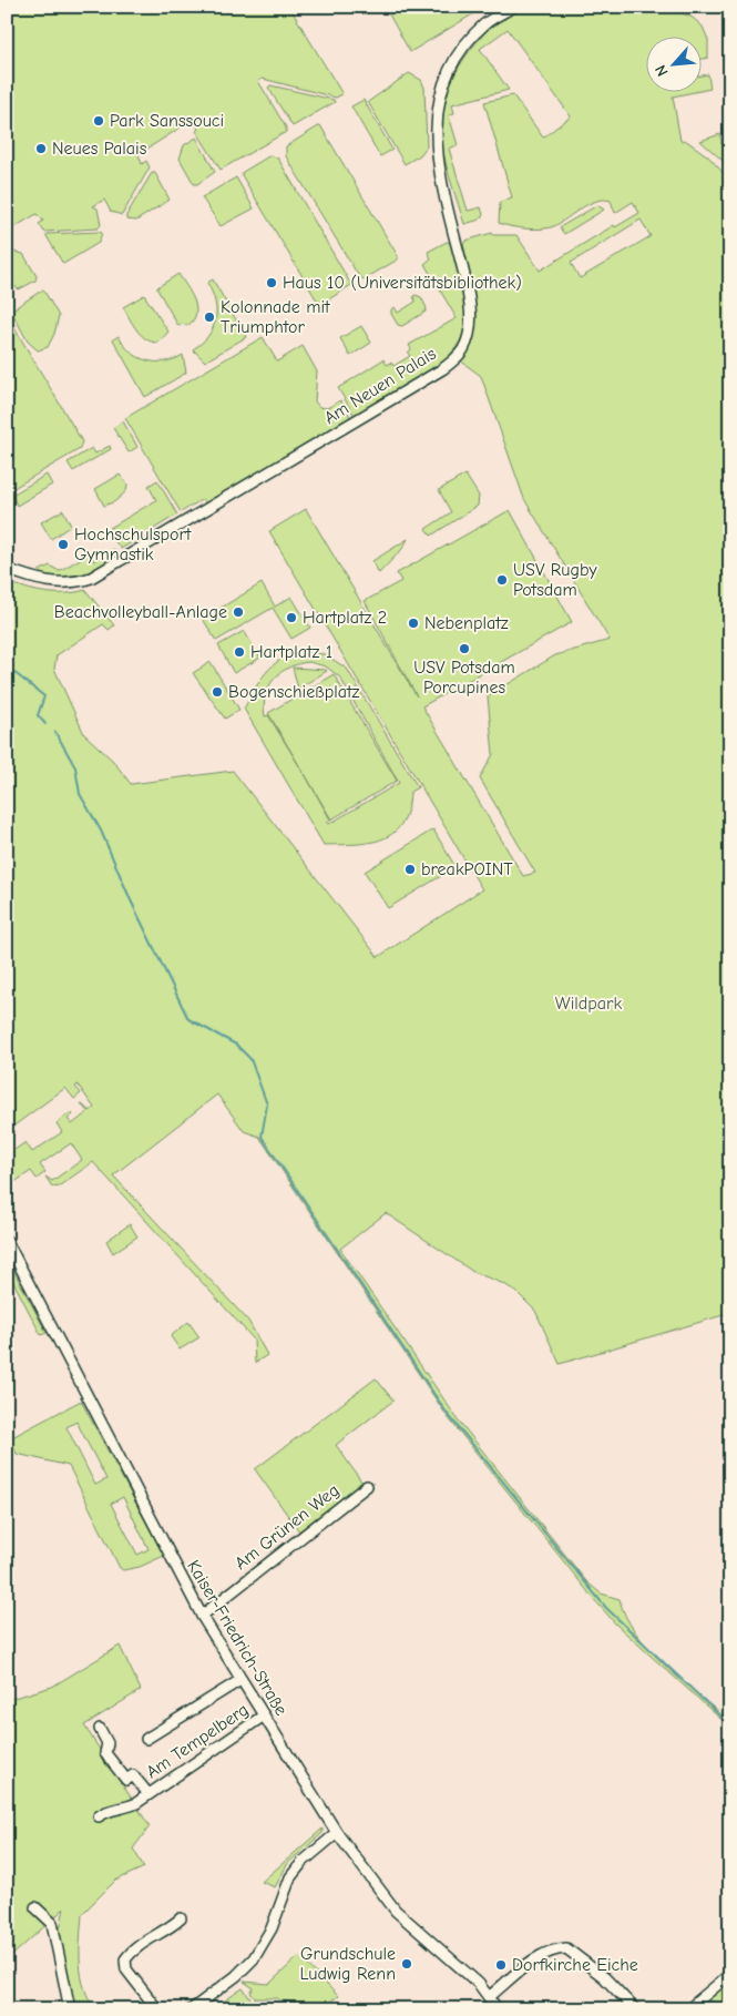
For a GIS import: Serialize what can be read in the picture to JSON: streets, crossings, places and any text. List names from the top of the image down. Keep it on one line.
{"streets":{"street":["Am Neuen Palais","Am Grünen Weg","Kaiser-Friedrich-Straße","Am Tempelberg"]},"crossings":[["Am Grünen Weg","Kaiser-Friedrich-Straße"],["Kaiser-Friedrich-Straße","Am Tempelberg"]],"parks":["Wildpark"],"places":["Park Sanssouci","Neues Palais","Haus 10 (Universitätsbibliothek)","Kolonnade mit Triumphtor","Hochschulsport Gymnastik","USV Rugby Potsdam","Beachvolleyball-Anlage","Hartplatz 2","Nebenplatz","USV Potsdam Porcupines","Hartplatz 1","Bogenschießplatz","breakPOINT","Grundschule Ludwig Renn","Dorfkirche Eiche"],"north":"bottom left"}
